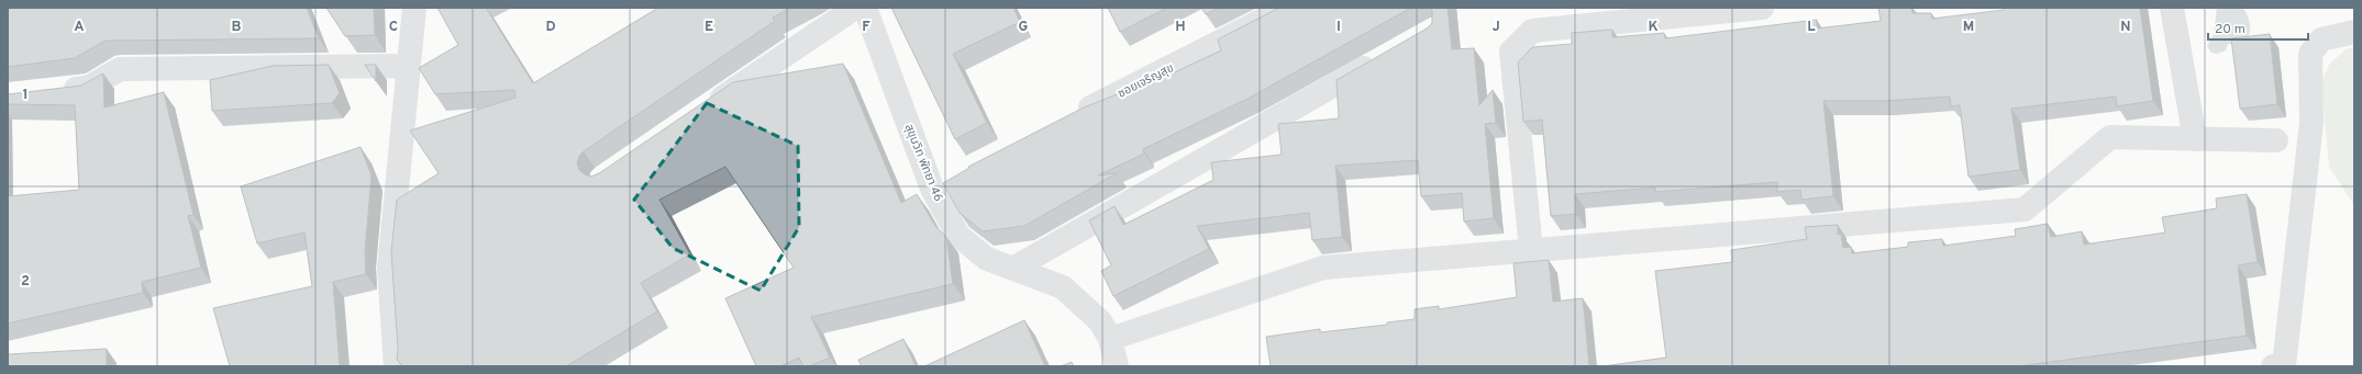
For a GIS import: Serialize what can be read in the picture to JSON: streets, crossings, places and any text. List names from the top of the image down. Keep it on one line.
{"streets":{"street":["ซอยเจริญสุข","สุขุมวิท พัทยา 46"]},"scale_bar":"20 m","grid":{"columns":["A","B","C","D","E","F","G","H","I","J","K","L","M","N"],"rows":["1","2"]}}
